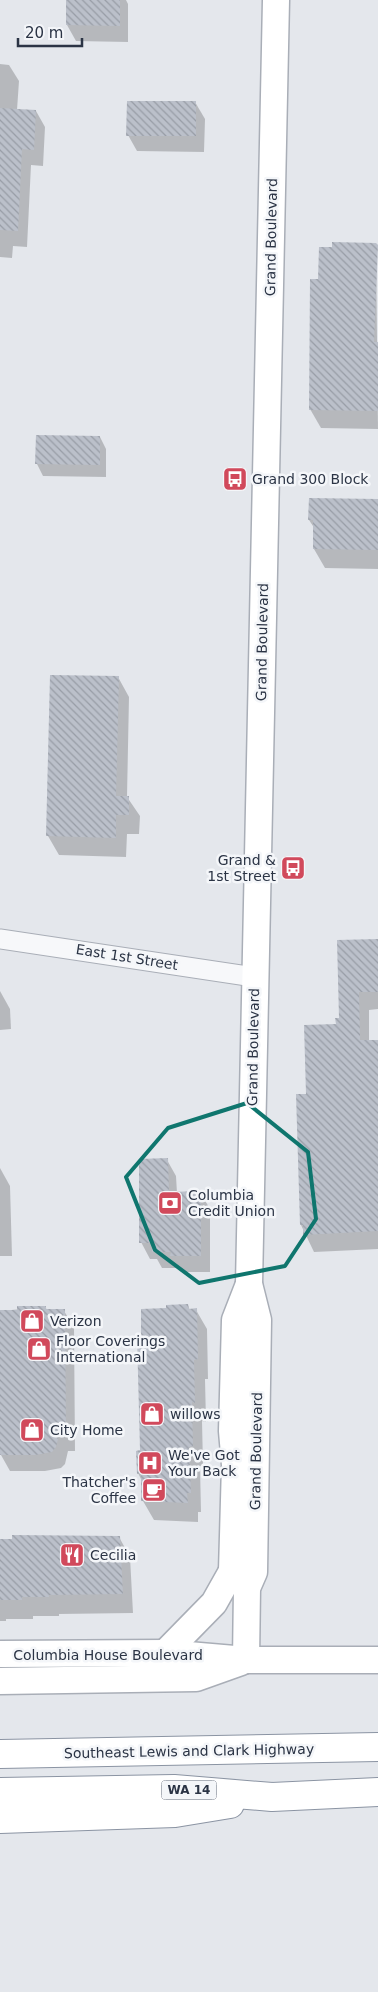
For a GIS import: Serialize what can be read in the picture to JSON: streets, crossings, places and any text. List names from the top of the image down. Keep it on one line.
{"streets":{"highway":["Southeast Lewis and Clark Highway","WA 14"],"main road":["Grand Boulevard","Columbia House Boulevard"],"street":["East 1st Street"]},"crossings":[["Grand Boulevard","East 1st Street"],["Grand Boulevard","Columbia House Boulevard"]],"places":{"bus stop":["Grand 300 Block","Grand & 1st Street"],"bank":["Columbia Credit Union"],"shop":["Verizon","Floor Coverings International","willows","City Home"],"hospital":["We've Got Your Back"],"cafe":["Thatcher's Coffee"],"restaurant":["Cecilia"]},"scale_bar":"20 m"}
